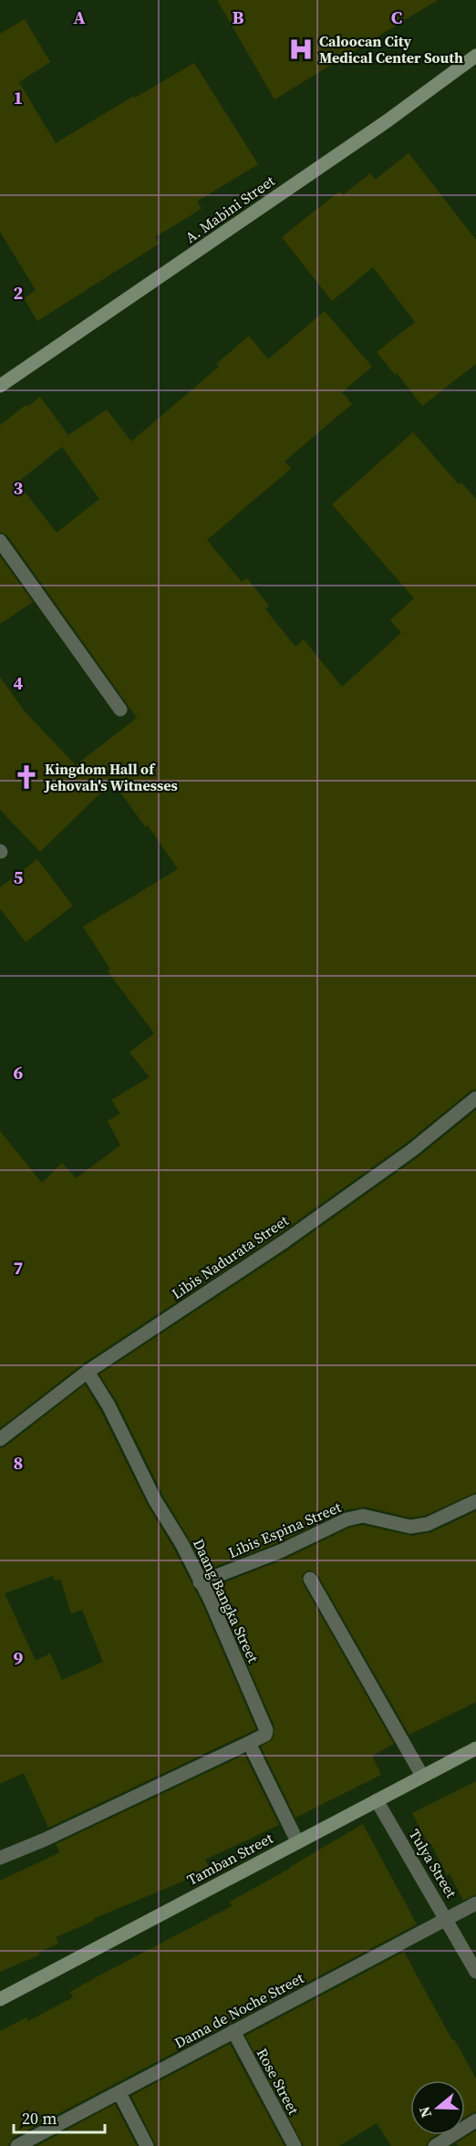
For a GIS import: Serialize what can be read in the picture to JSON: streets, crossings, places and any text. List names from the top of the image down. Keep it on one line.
{"streets":{"main road":["A. Mabini Street","Tamban Street"],"street":["Libis Nadurata Street","Libis Espina Street","Daang Bangka Street","Tulya Street","Dama de Noche Street","Rose Street"]},"crossings":[["Libis Nadurata Street","Daang Bangka Street"],["Libis Espina Street","Daang Bangka Street"],["Tamban Street","Tulya Street"],["Tulya Street","Dama de Noche Street"],["Dama de Noche Street","Rose Street"]],"places":{"hospital":["Caloocan City Medical Center South"],"church":["Kingdom Hall of Jehovah's Witnesses"]},"scale_bar":"20 m","north":"left","grid":{"columns":["A","B","C"],"rows":["1","2","3","4","5","6","7","8","9"]}}
